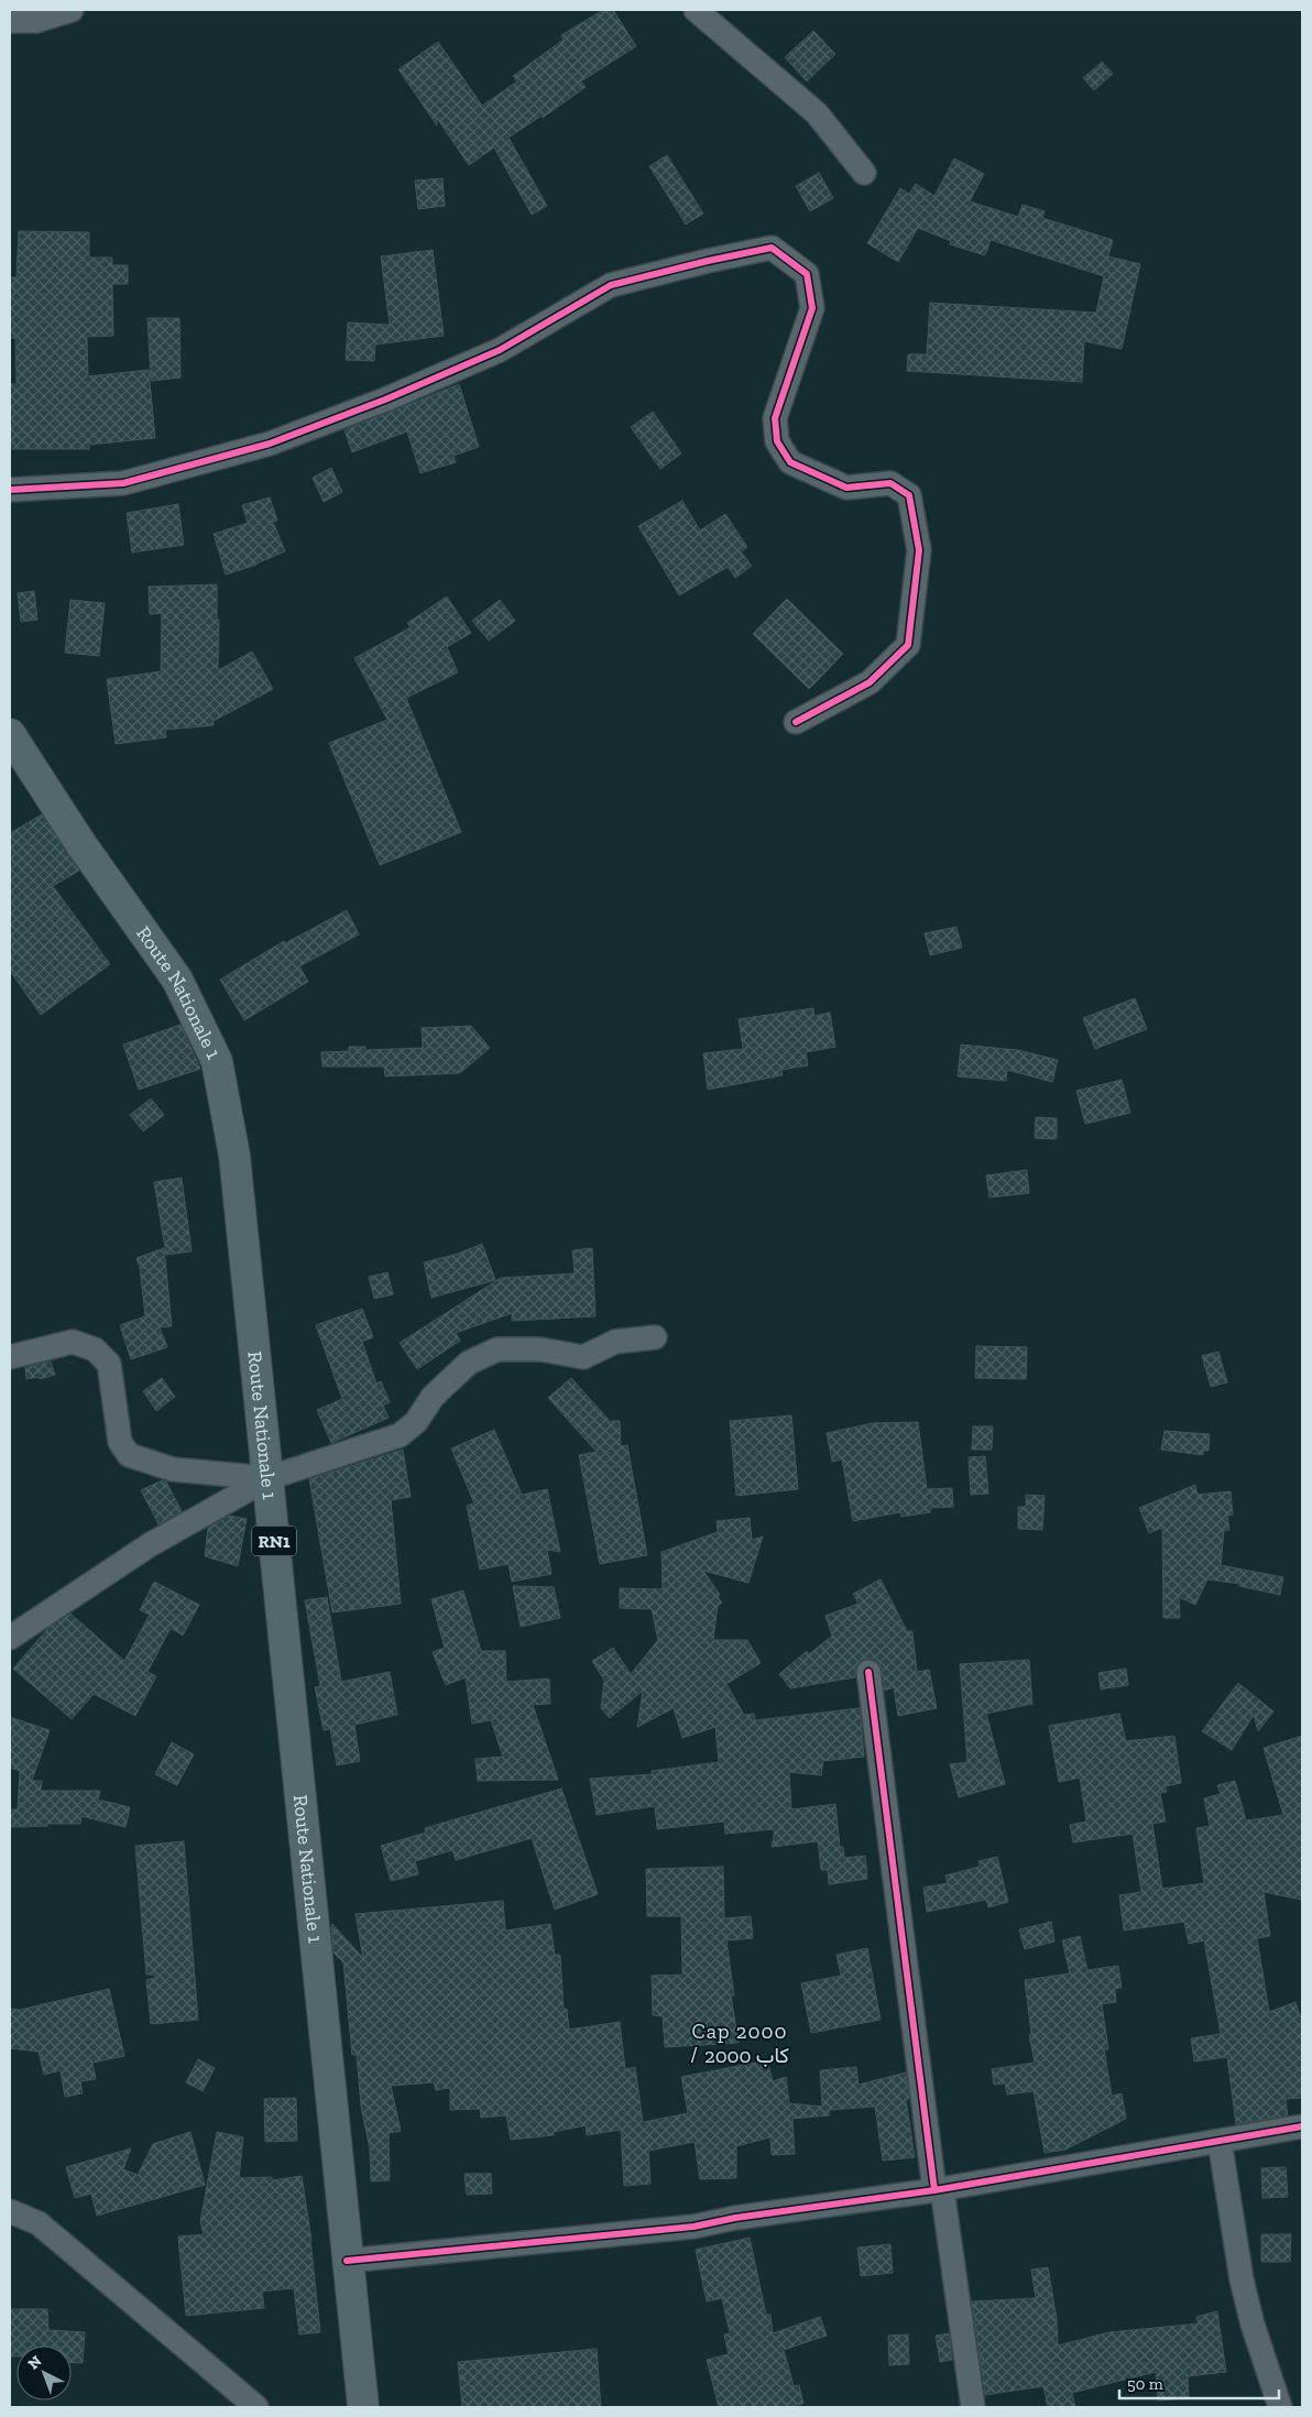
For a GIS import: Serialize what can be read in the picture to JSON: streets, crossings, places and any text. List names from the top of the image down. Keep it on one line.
{"streets":{"main road":["Route Nationale 1","RN1"]},"districts":["Cap 2000 / كاب 2000"],"scale_bar":"50 m","north":"top left"}
